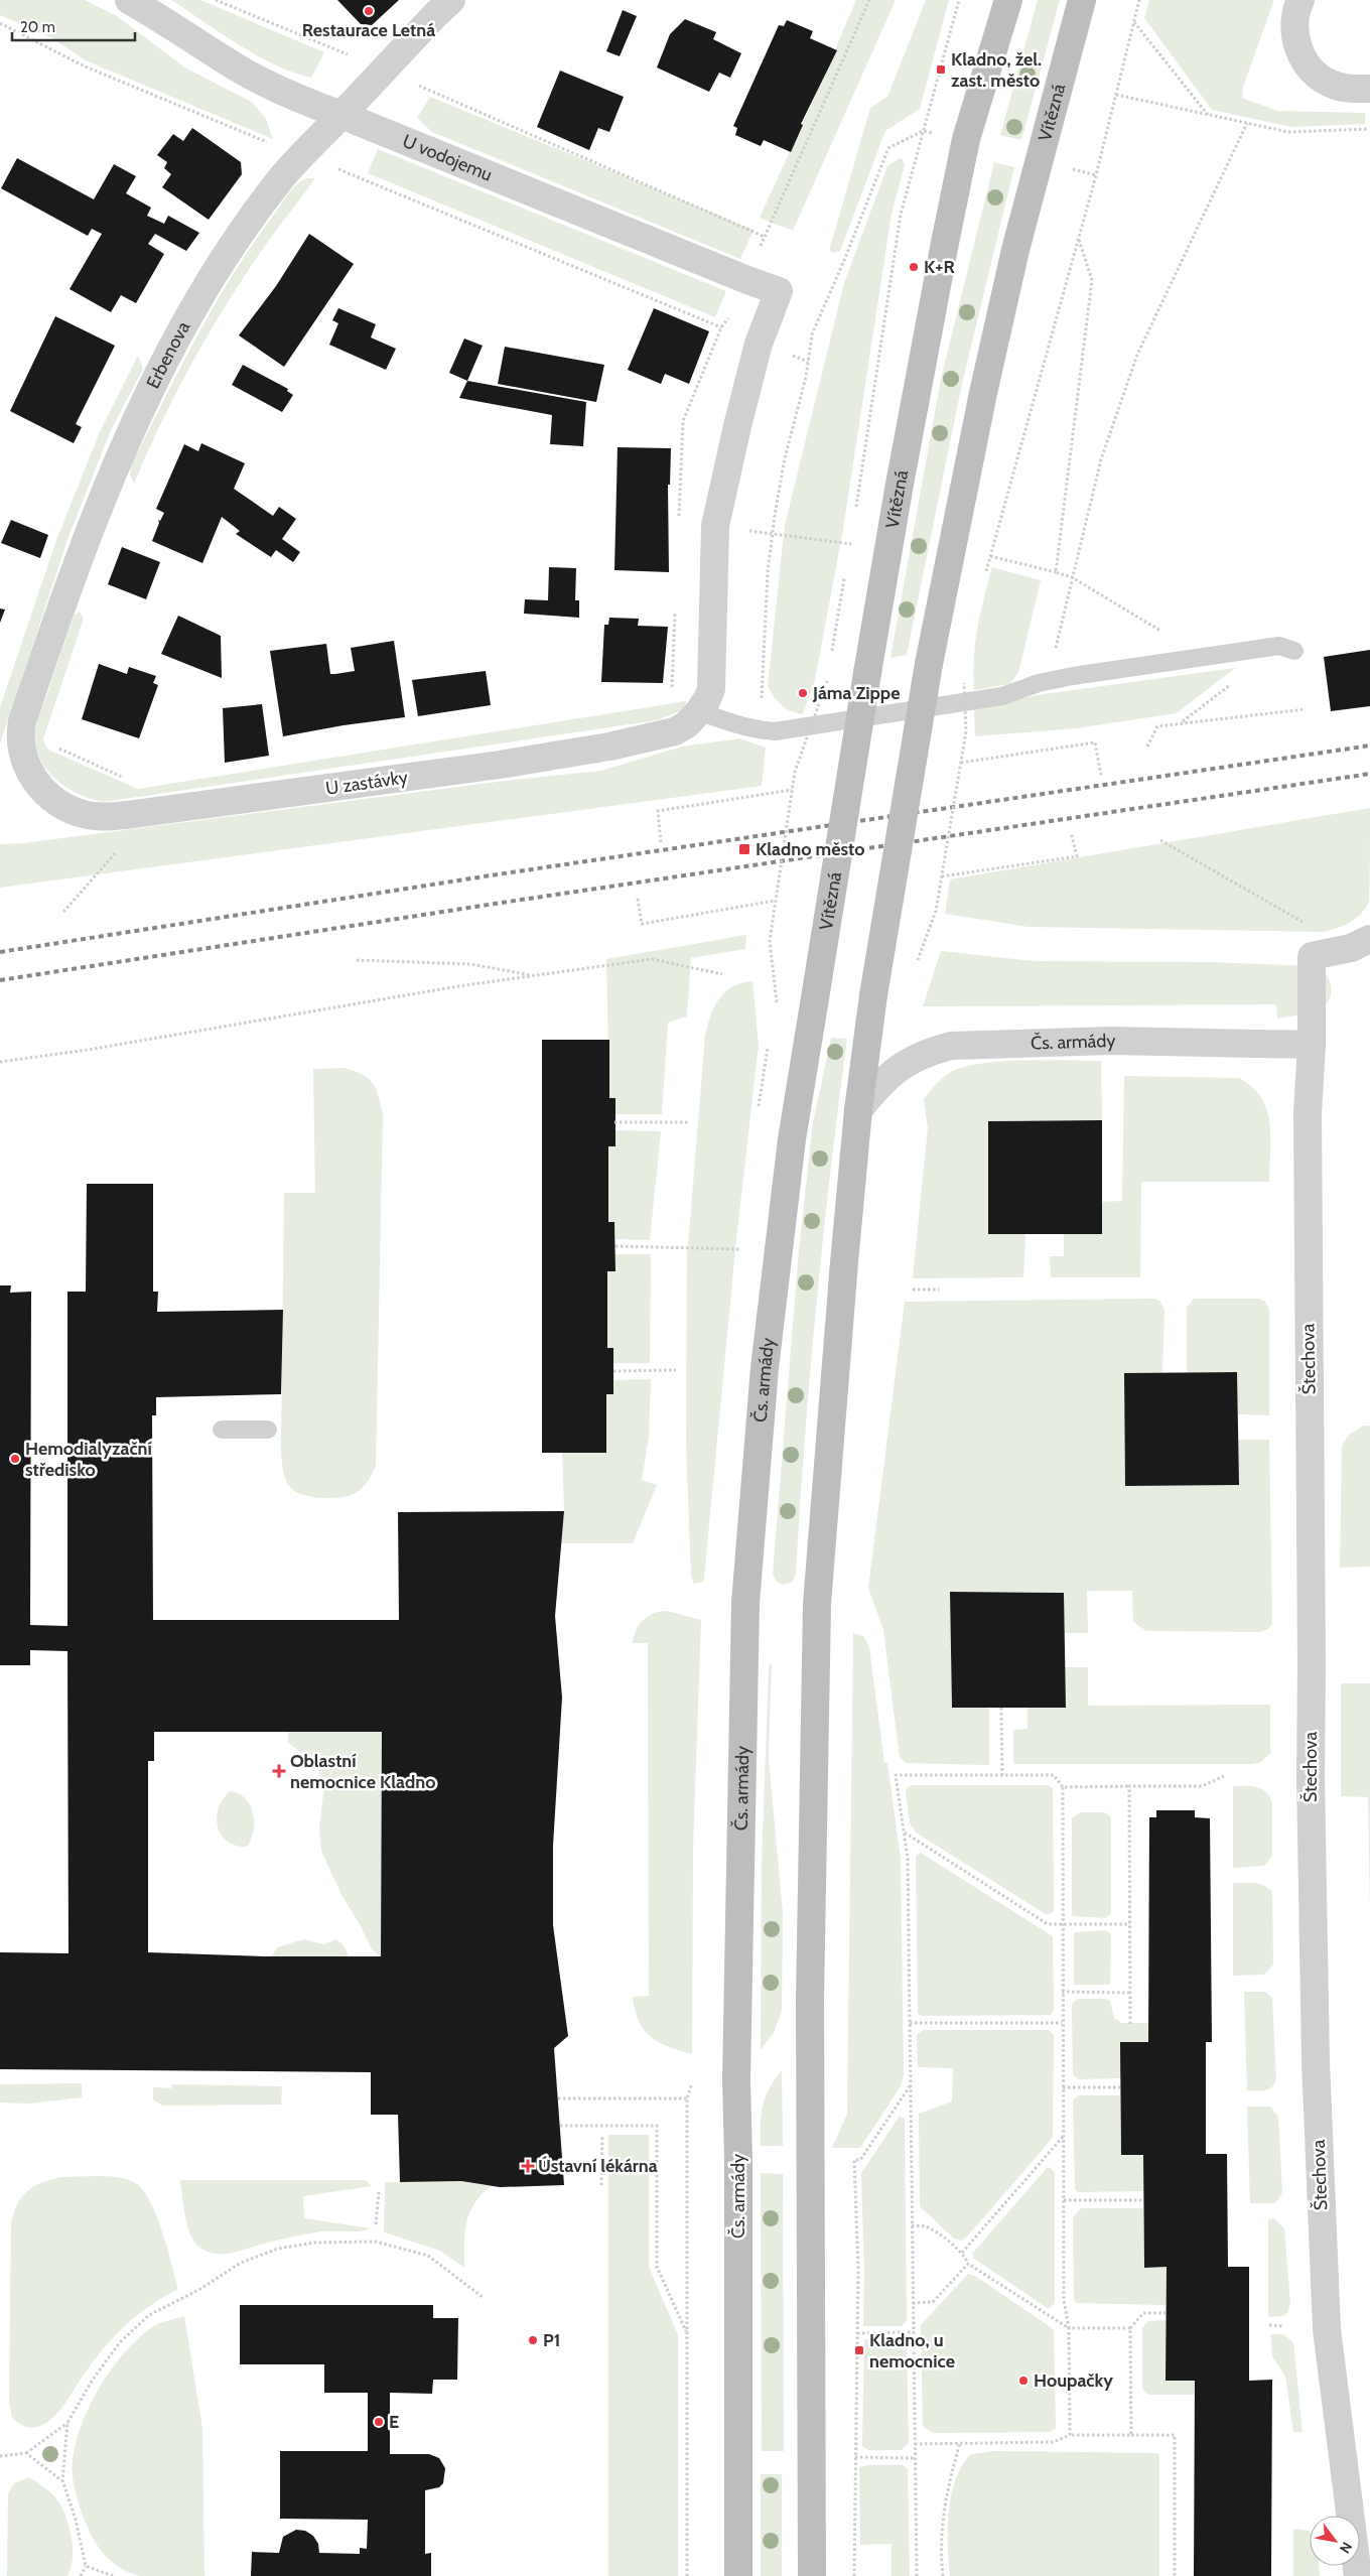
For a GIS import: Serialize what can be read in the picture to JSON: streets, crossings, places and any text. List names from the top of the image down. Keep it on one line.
{"streets":{"main road":["Vítězná","Čs. armády"],"street":["U vodojemu","Erbenova","U zastávky","Štechova"]},"crossings":[["Vítězná","Čs. armády"],["U vodojemu","Erbenova"],["Erbenova","U zastávky"],["Čs. armády","Štechova"]],"places":{"other":["Restaurace Letná","K+R","Jáma Zippe","Hemodialyzační středisko","P1","Houpačky","E"],"transit":["Kladno, žel. zast. město","Kladno město","Kladno, u nemocnice"],"health":["Oblastní nemocnice Kladno","Ústavní lékárna"]},"scale_bar":"20 m","north":"bottom right"}
